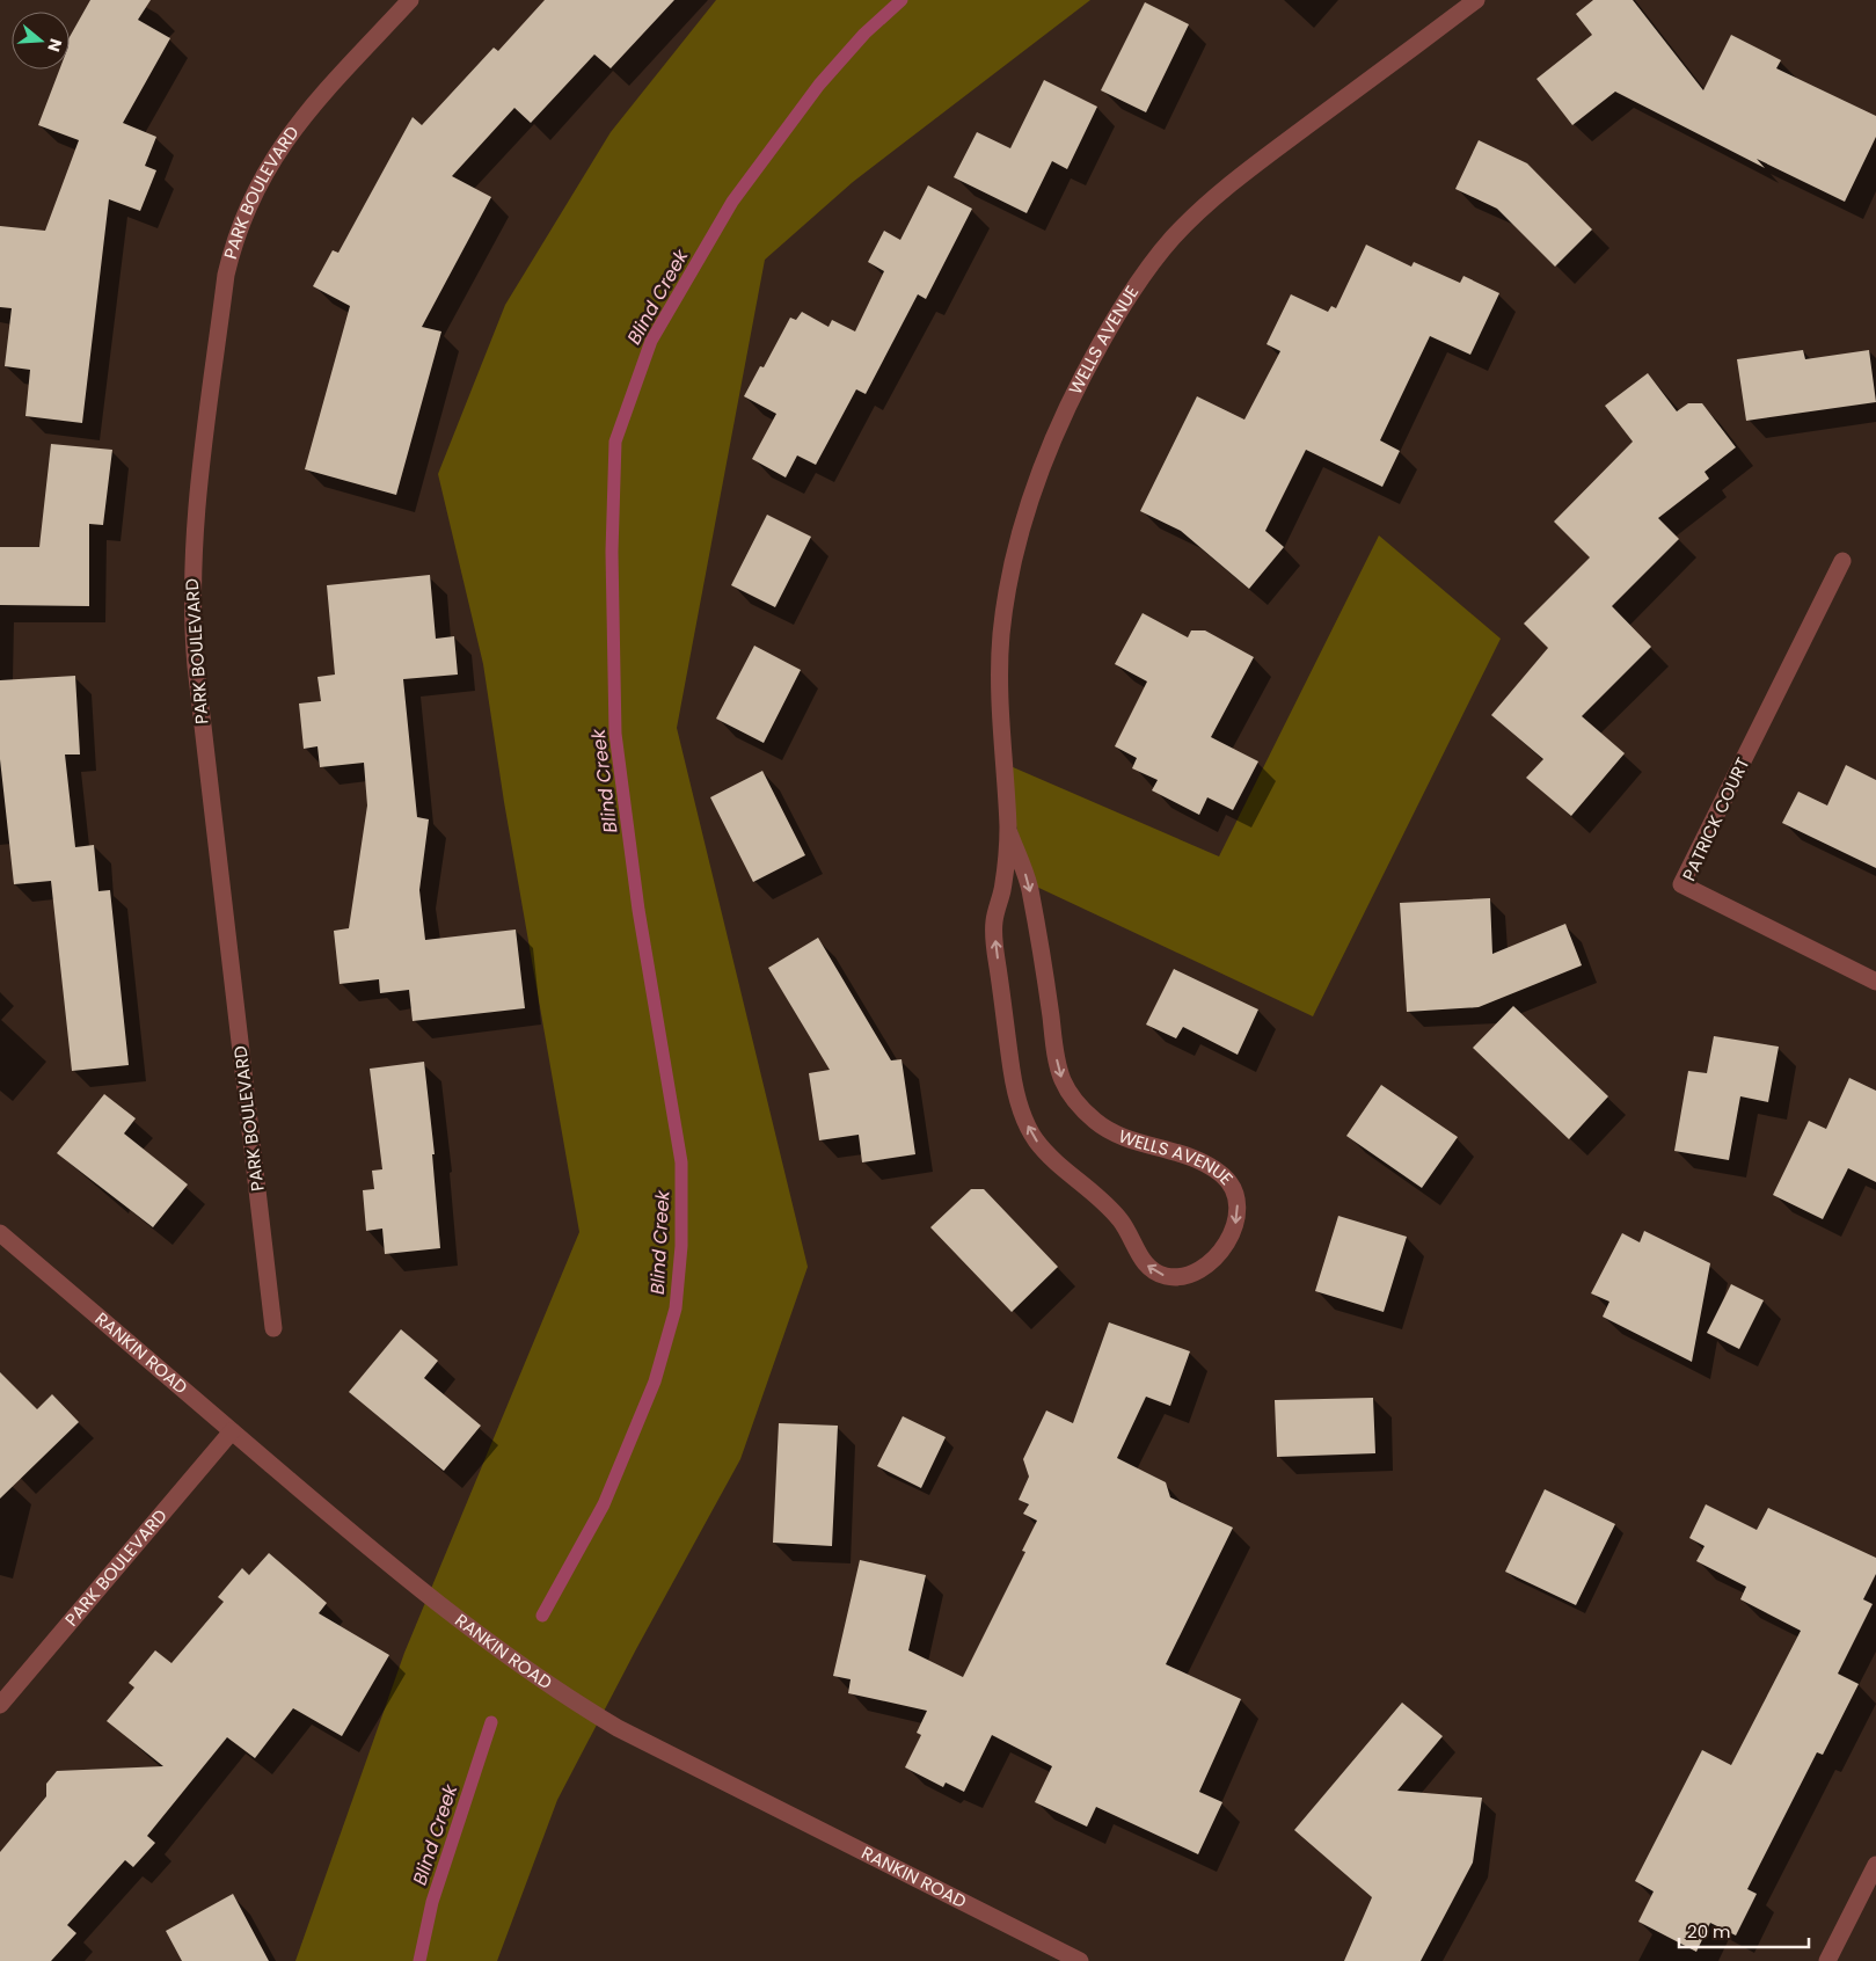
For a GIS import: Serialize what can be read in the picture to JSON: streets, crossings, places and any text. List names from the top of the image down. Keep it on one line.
{"streets":{"street":["PARK BOULEVARD","WELLS AVENUE","PATRICK COURT","RANKIN ROAD"]},"crossings":[["PARK BOULEVARD","RANKIN ROAD"]],"water":["Blind Creek"],"scale_bar":"20 m","north":"right"}
